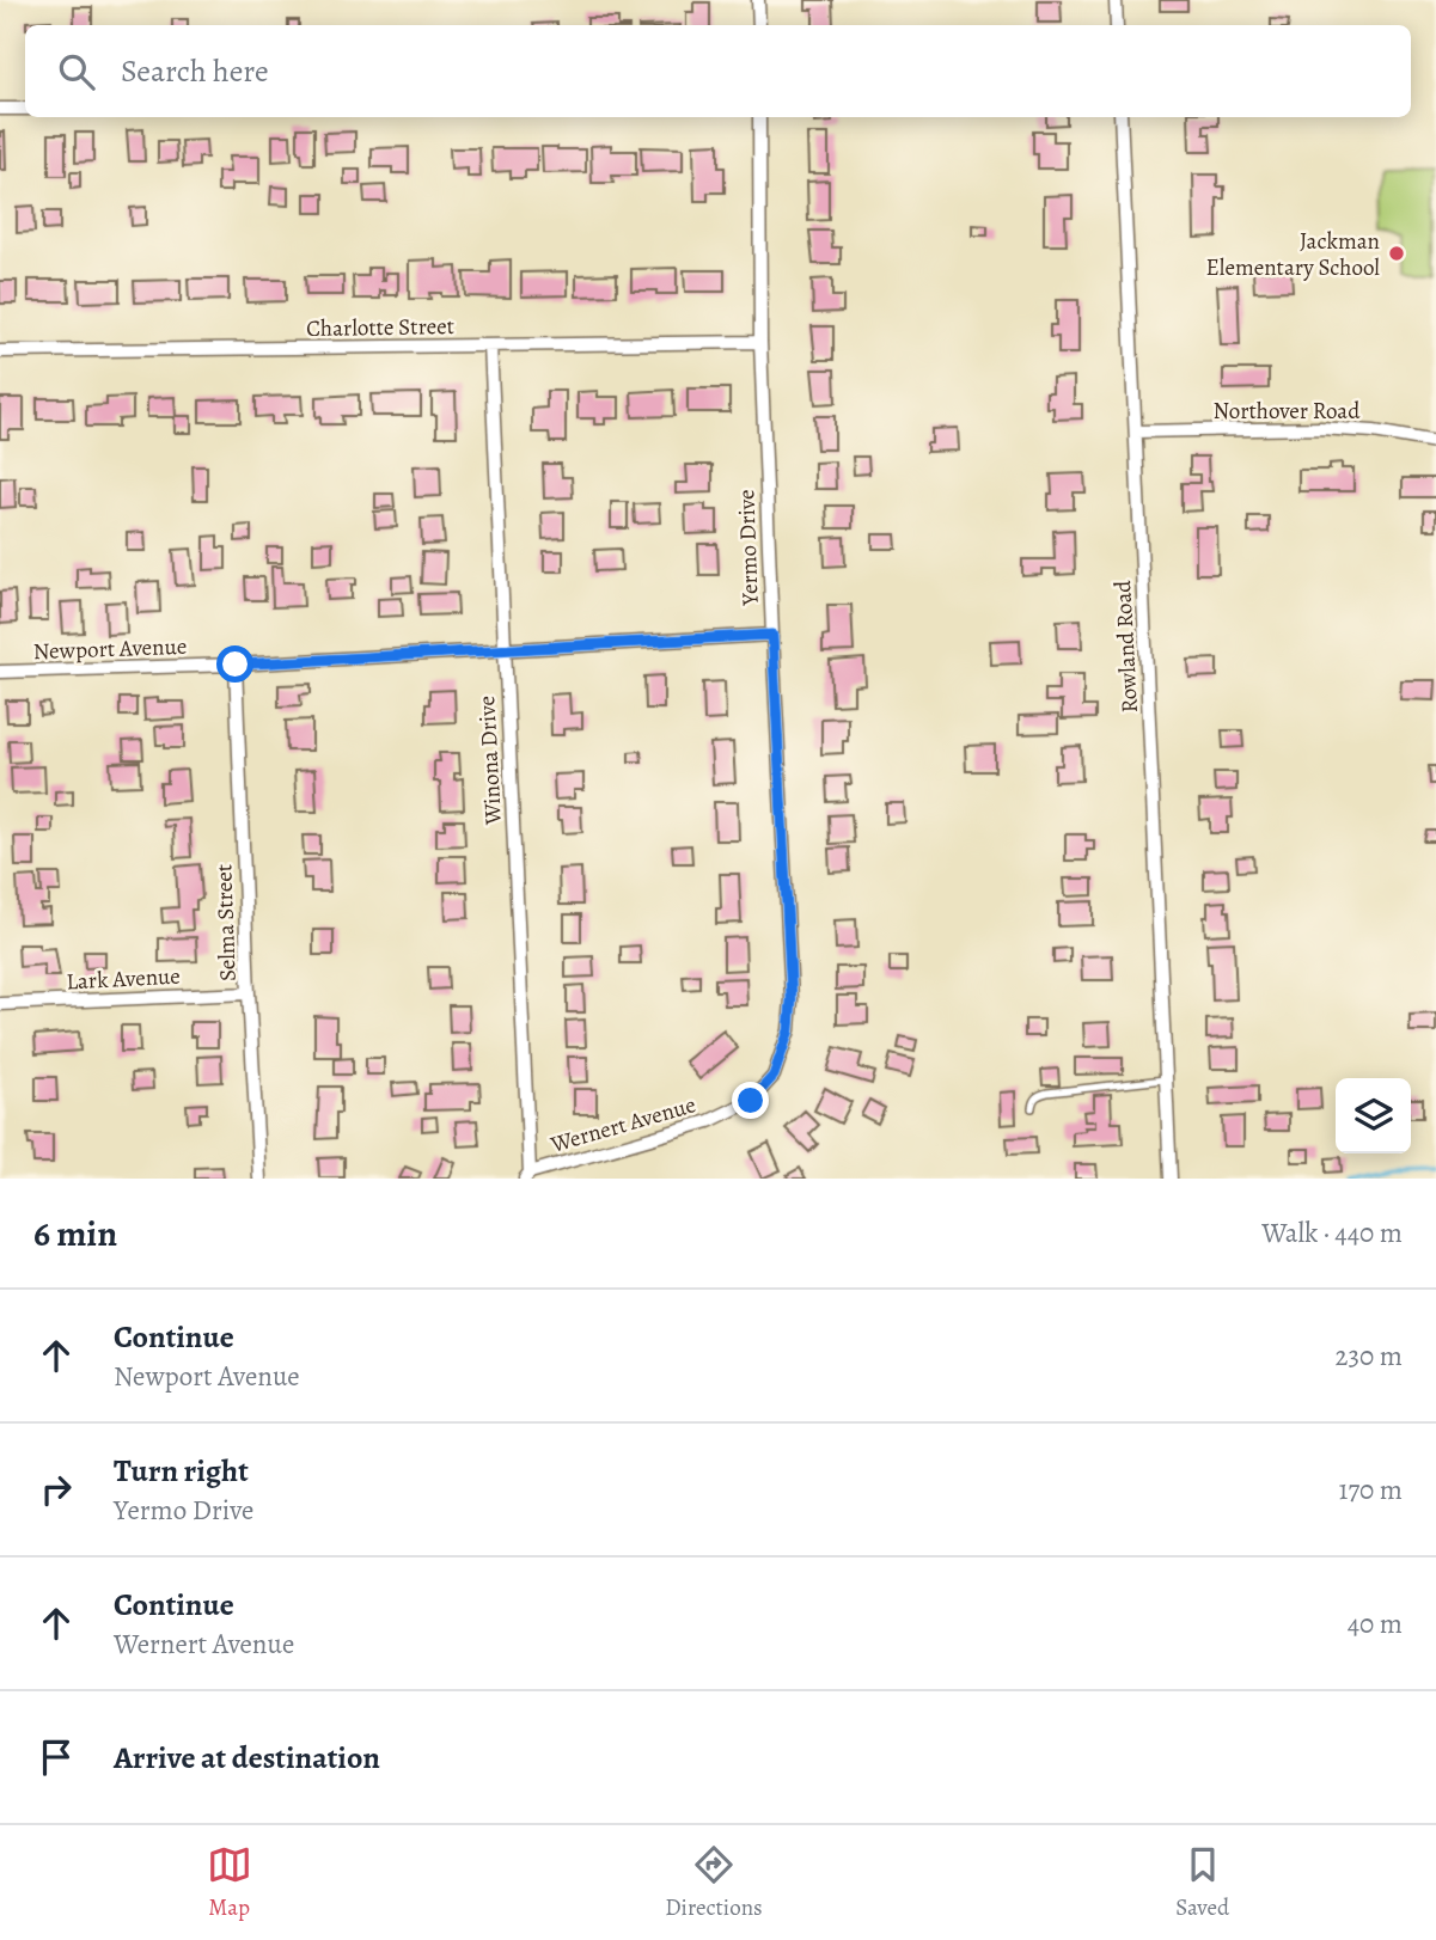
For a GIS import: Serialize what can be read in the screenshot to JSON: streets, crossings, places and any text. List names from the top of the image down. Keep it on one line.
{"streets":{"street":["Charlotte Street","Northover Road","Yermo Drive","Rowland Road","Newport Avenue","Winona Drive","Selma Street","Lark Avenue","Wernert Avenue"]},"crossings":[["Charlotte Street","Yermo Drive"],["Charlotte Street","Winona Drive"],["Northover Road","Rowland Road"],["Yermo Drive","Newport Avenue"],["Yermo Drive","Wernert Avenue"],["Newport Avenue","Winona Drive"],["Newport Avenue","Selma Street"],["Winona Drive","Wernert Avenue"],["Selma Street","Lark Avenue"]],"places":["Jackman Elementary School"],"page":{"search":"Search here","heading":["6 min","Walk · 440 m"],"list":[["Continue","Newport Avenue","230 m"],["Turn right","Yermo Drive","170 m"],["Continue","Wernert Avenue","40 m"],"Arrive at destination"],"nav":["Map","Directions","Saved"]}}
